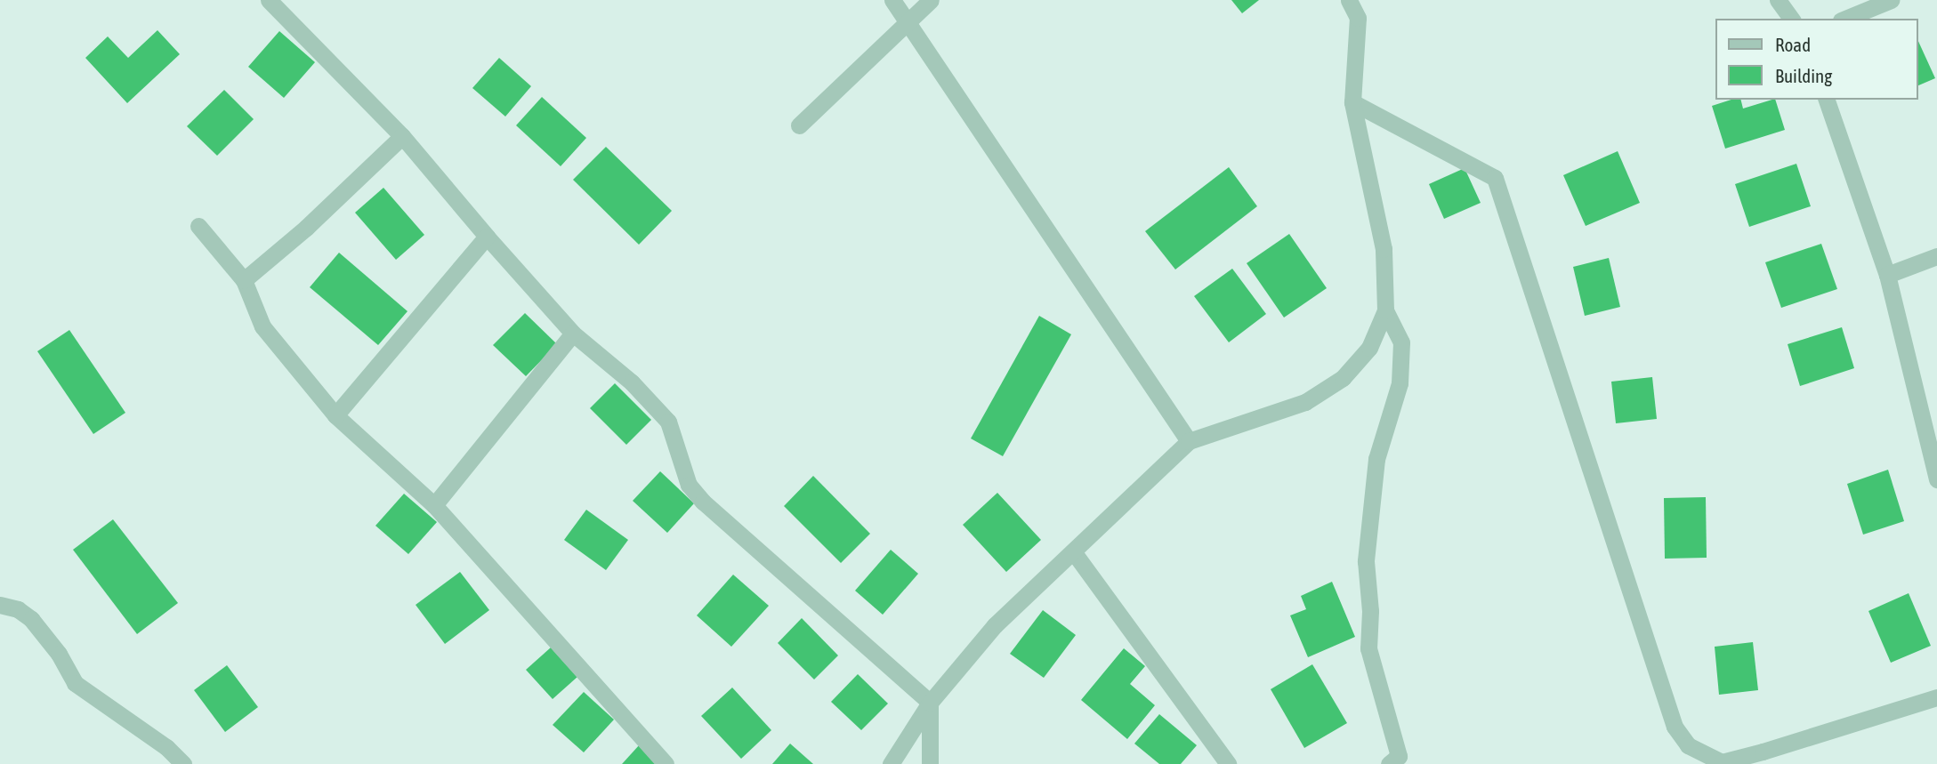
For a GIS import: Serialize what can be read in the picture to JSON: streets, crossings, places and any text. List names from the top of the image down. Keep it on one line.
{"legend":["Road","Building"]}
